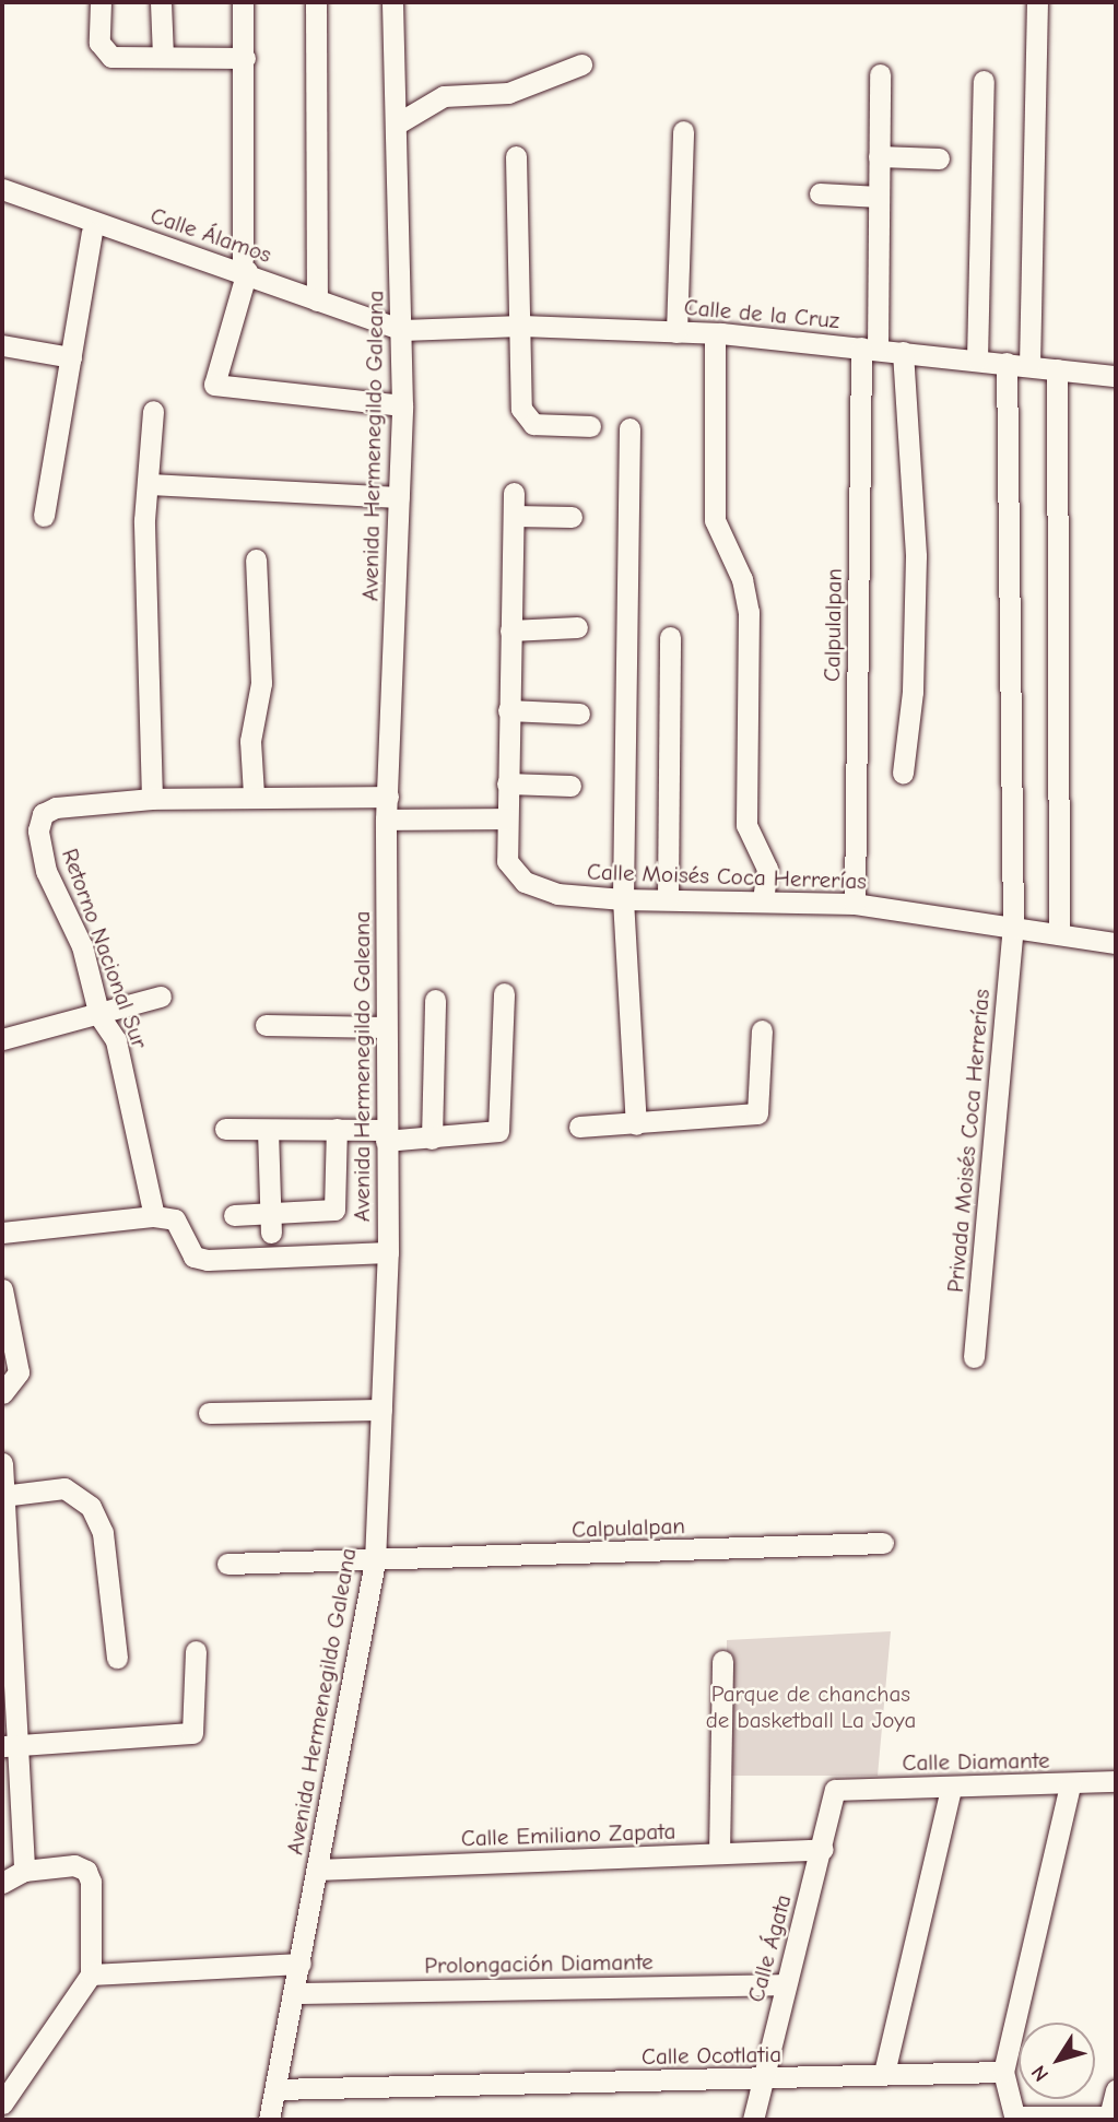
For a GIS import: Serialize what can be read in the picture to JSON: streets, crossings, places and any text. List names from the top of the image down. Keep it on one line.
{"streets":{"street":["Calle Álamos","Calle de la Cruz","Avenida Hermenegildo Galeana","Calpulalpan","Calle Moisés Coca Herrerías","Retorno Nacional Sur","Privada Moisés Coca Herrerías","Calle Diamante","Calle Emiliano Zapata","Calle Ágata","Prolongación Diamante","Calle Ocotlatia"]},"crossings":[["Calle Álamos","Calle de la Cruz"],["Calle Álamos","Avenida Hermenegildo Galeana"],["Calle de la Cruz","Avenida Hermenegildo Galeana"],["Calle de la Cruz","Calpulalpan"],["Calle de la Cruz","Privada Moisés Coca Herrerías"],["Avenida Hermenegildo Galeana","Calpulalpan"],["Avenida Hermenegildo Galeana","Retorno Nacional Sur"],["Avenida Hermenegildo Galeana","Calle Emiliano Zapata"],["Avenida Hermenegildo Galeana","Prolongación Diamante"],["Avenida Hermenegildo Galeana","Calle Ocotlatia"],["Calpulalpan","Calle Moisés Coca Herrerías"],["Calle Moisés Coca Herrerías","Privada Moisés Coca Herrerías"],["Calle Diamante","Calle Ágata"],["Calle Emiliano Zapata","Calle Ágata"],["Calle Ágata","Prolongación Diamante"],["Calle Ágata","Calle Ocotlatia"]],"parks":["Parque de chanchas de basketball La Joya"],"north":"bottom left"}
